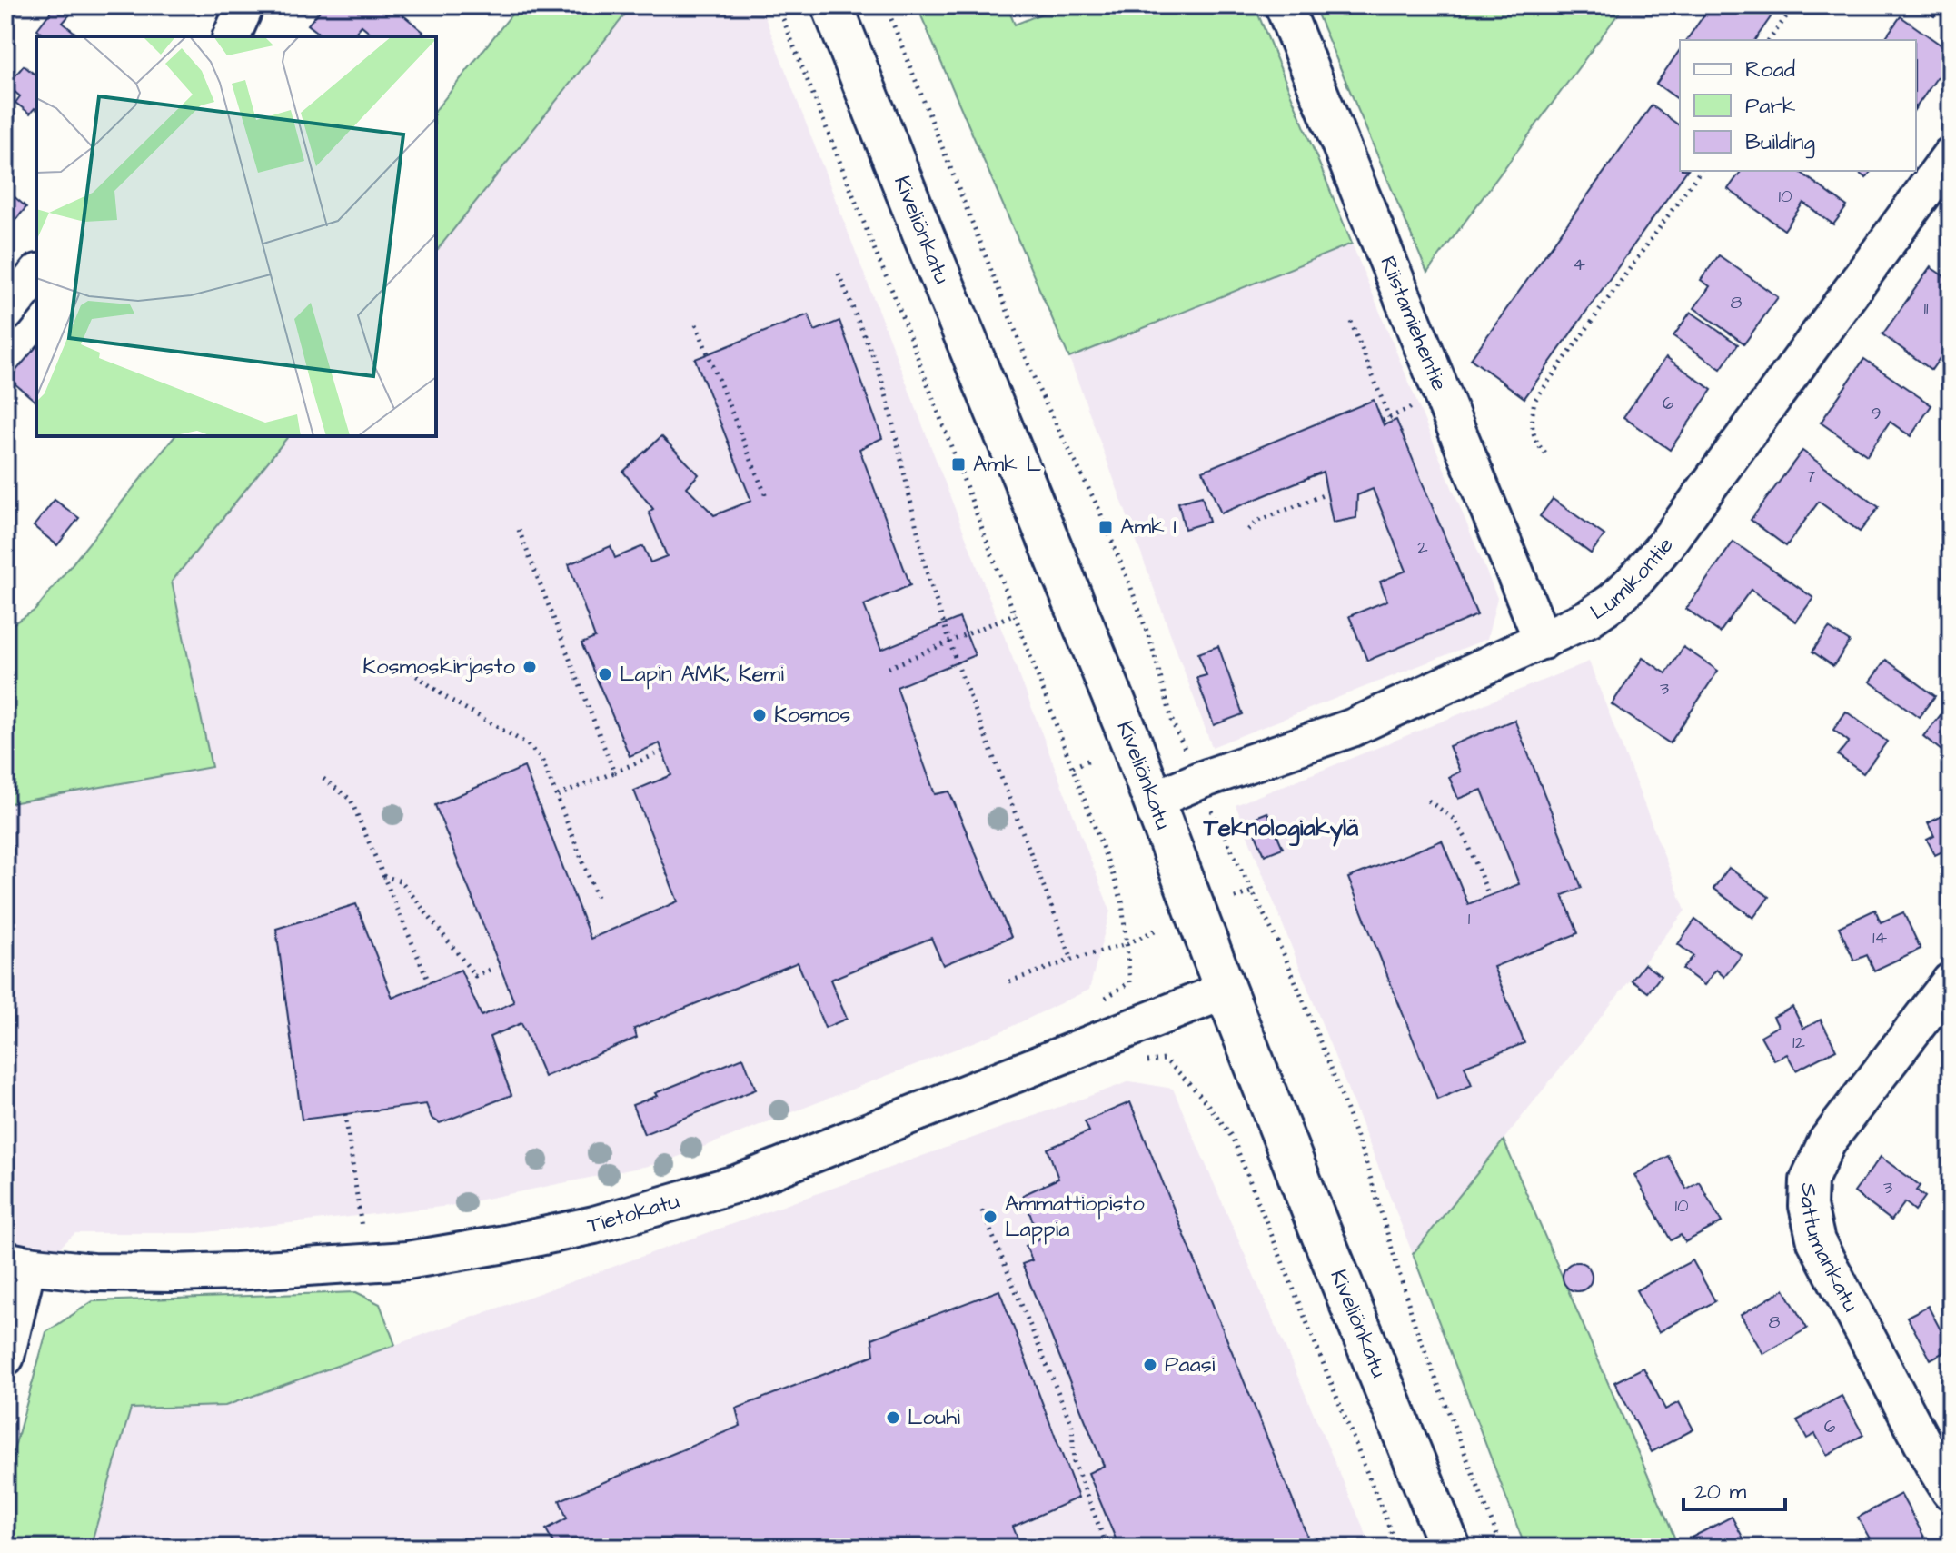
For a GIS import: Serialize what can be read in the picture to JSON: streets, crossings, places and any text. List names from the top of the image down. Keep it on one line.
{"streets":{"main road":["Kiveliönkatu"],"street":["Riistamiehentie","Lumikontie","Tietokatu","Sattumankatu"]},"crossings":[["Kiveliönkatu","Lumikontie"],["Kiveliönkatu","Tietokatu"],["Riistamiehentie","Lumikontie"]],"districts":["Teknologiakylä"],"places":{"transit":["Amk L","Amk I"],"other":["Kosmoskirjasto","Lapin AMK, Kemi","Kosmos","Ammattiopisto Lappia","Paasi","Louhi"]},"house_numbers":["10","4","8","11","6","9","7","2","3","1","14","12","3","10","8","6"],"legend":["Road","Park","Building"],"scale_bar":"20 m"}
